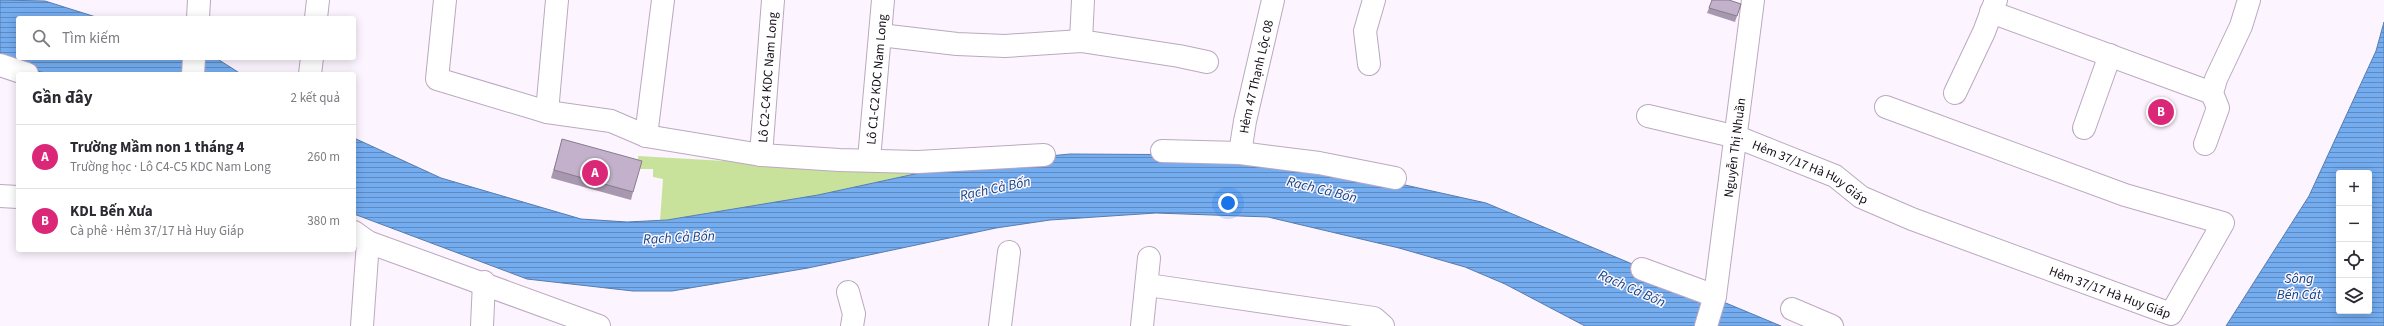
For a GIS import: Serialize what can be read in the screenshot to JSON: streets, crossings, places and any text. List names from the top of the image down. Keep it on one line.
{"streets":{"street":["Hẻm 47 Thạnh Lộc 08","Lô C2-C4 KDC Nam Long","Lô C1-C2 KDC Nam Long","Nguyễn Thị Nhuần","Hẻm 37/17 Hà Huy Giáp"]},"crossings":[["Nguyễn Thị Nhuần","Hẻm 37/17 Hà Huy Giáp"]],"water":["Rạch Cả Bốn","Sông Bến Cát"],"page":{"search":"Tìm kiếm","heading":["Gần đây","2 kết quả"],"pins":["B","A"],"list":[{"mark":"A","name":"Trường Mầm non 1 tháng 4","note":"Trường học · Lô C4-C5 KDC Nam Long","value":"260 m"},{"mark":"B","name":"KDL Bến Xưa","note":"Cà phê · Hẻm 37/17 Hà Huy Giáp","value":"380 m"}],"map_buttons":["+","−"]}}
